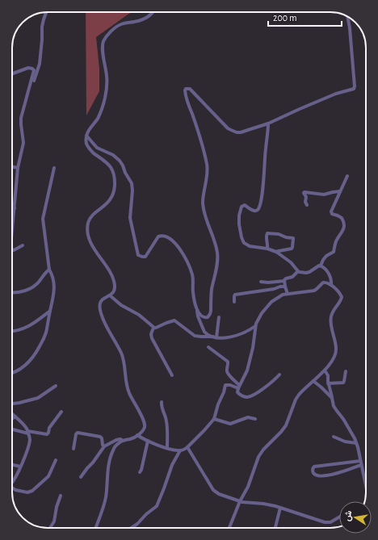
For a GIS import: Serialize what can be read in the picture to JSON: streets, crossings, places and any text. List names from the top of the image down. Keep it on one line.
{"scale_bar":"200 m","north":"left"}
